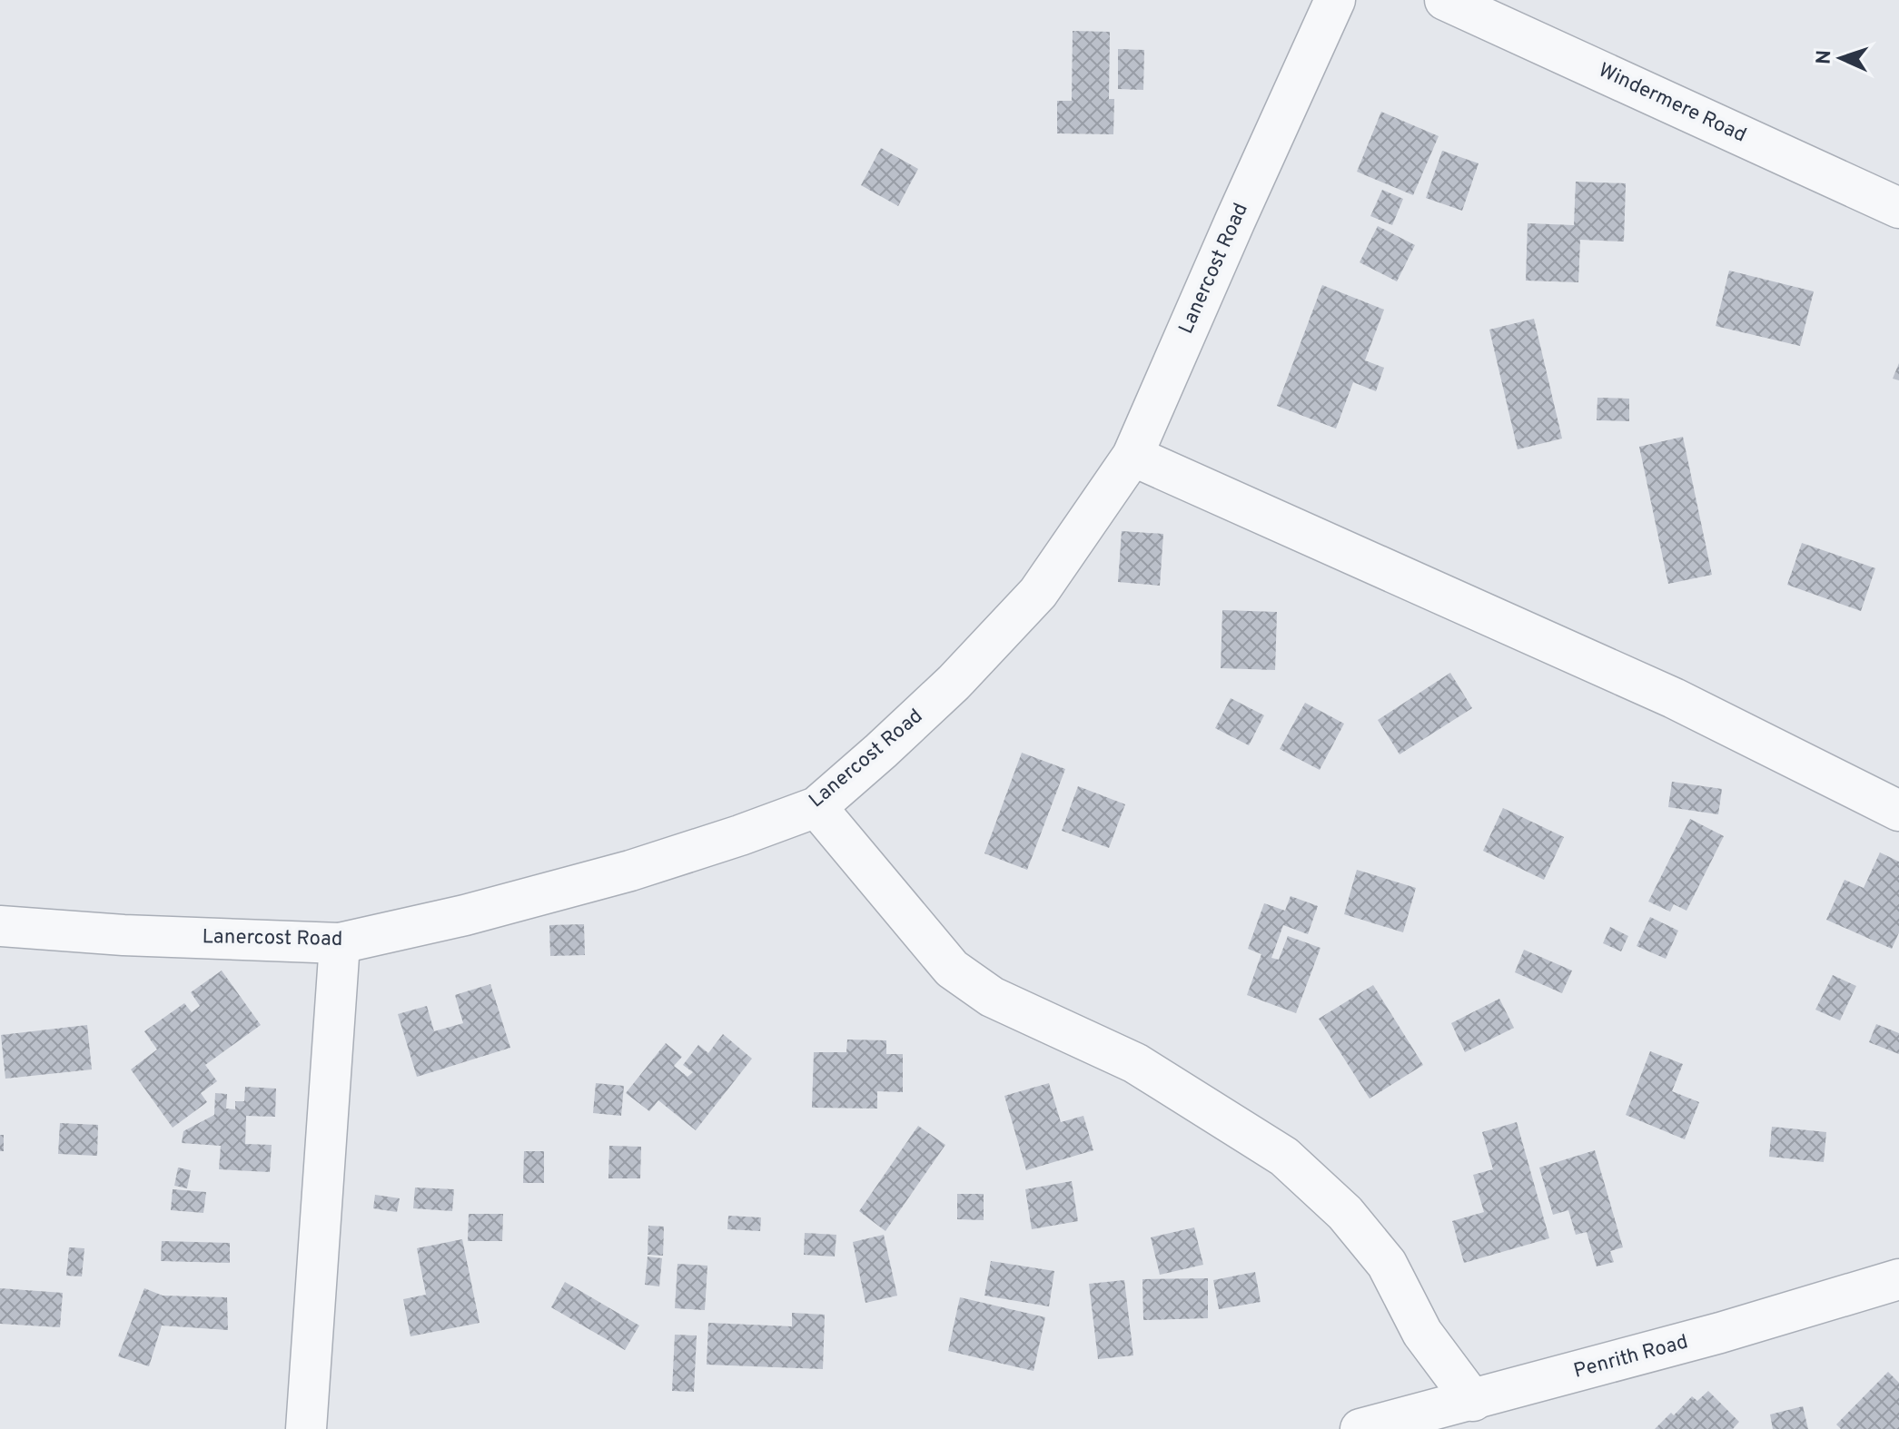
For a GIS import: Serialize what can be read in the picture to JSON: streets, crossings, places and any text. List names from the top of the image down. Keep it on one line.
{"streets":{"street":["Windermere Road","Lanercost Road","Penrith Road"]},"north":"left"}
